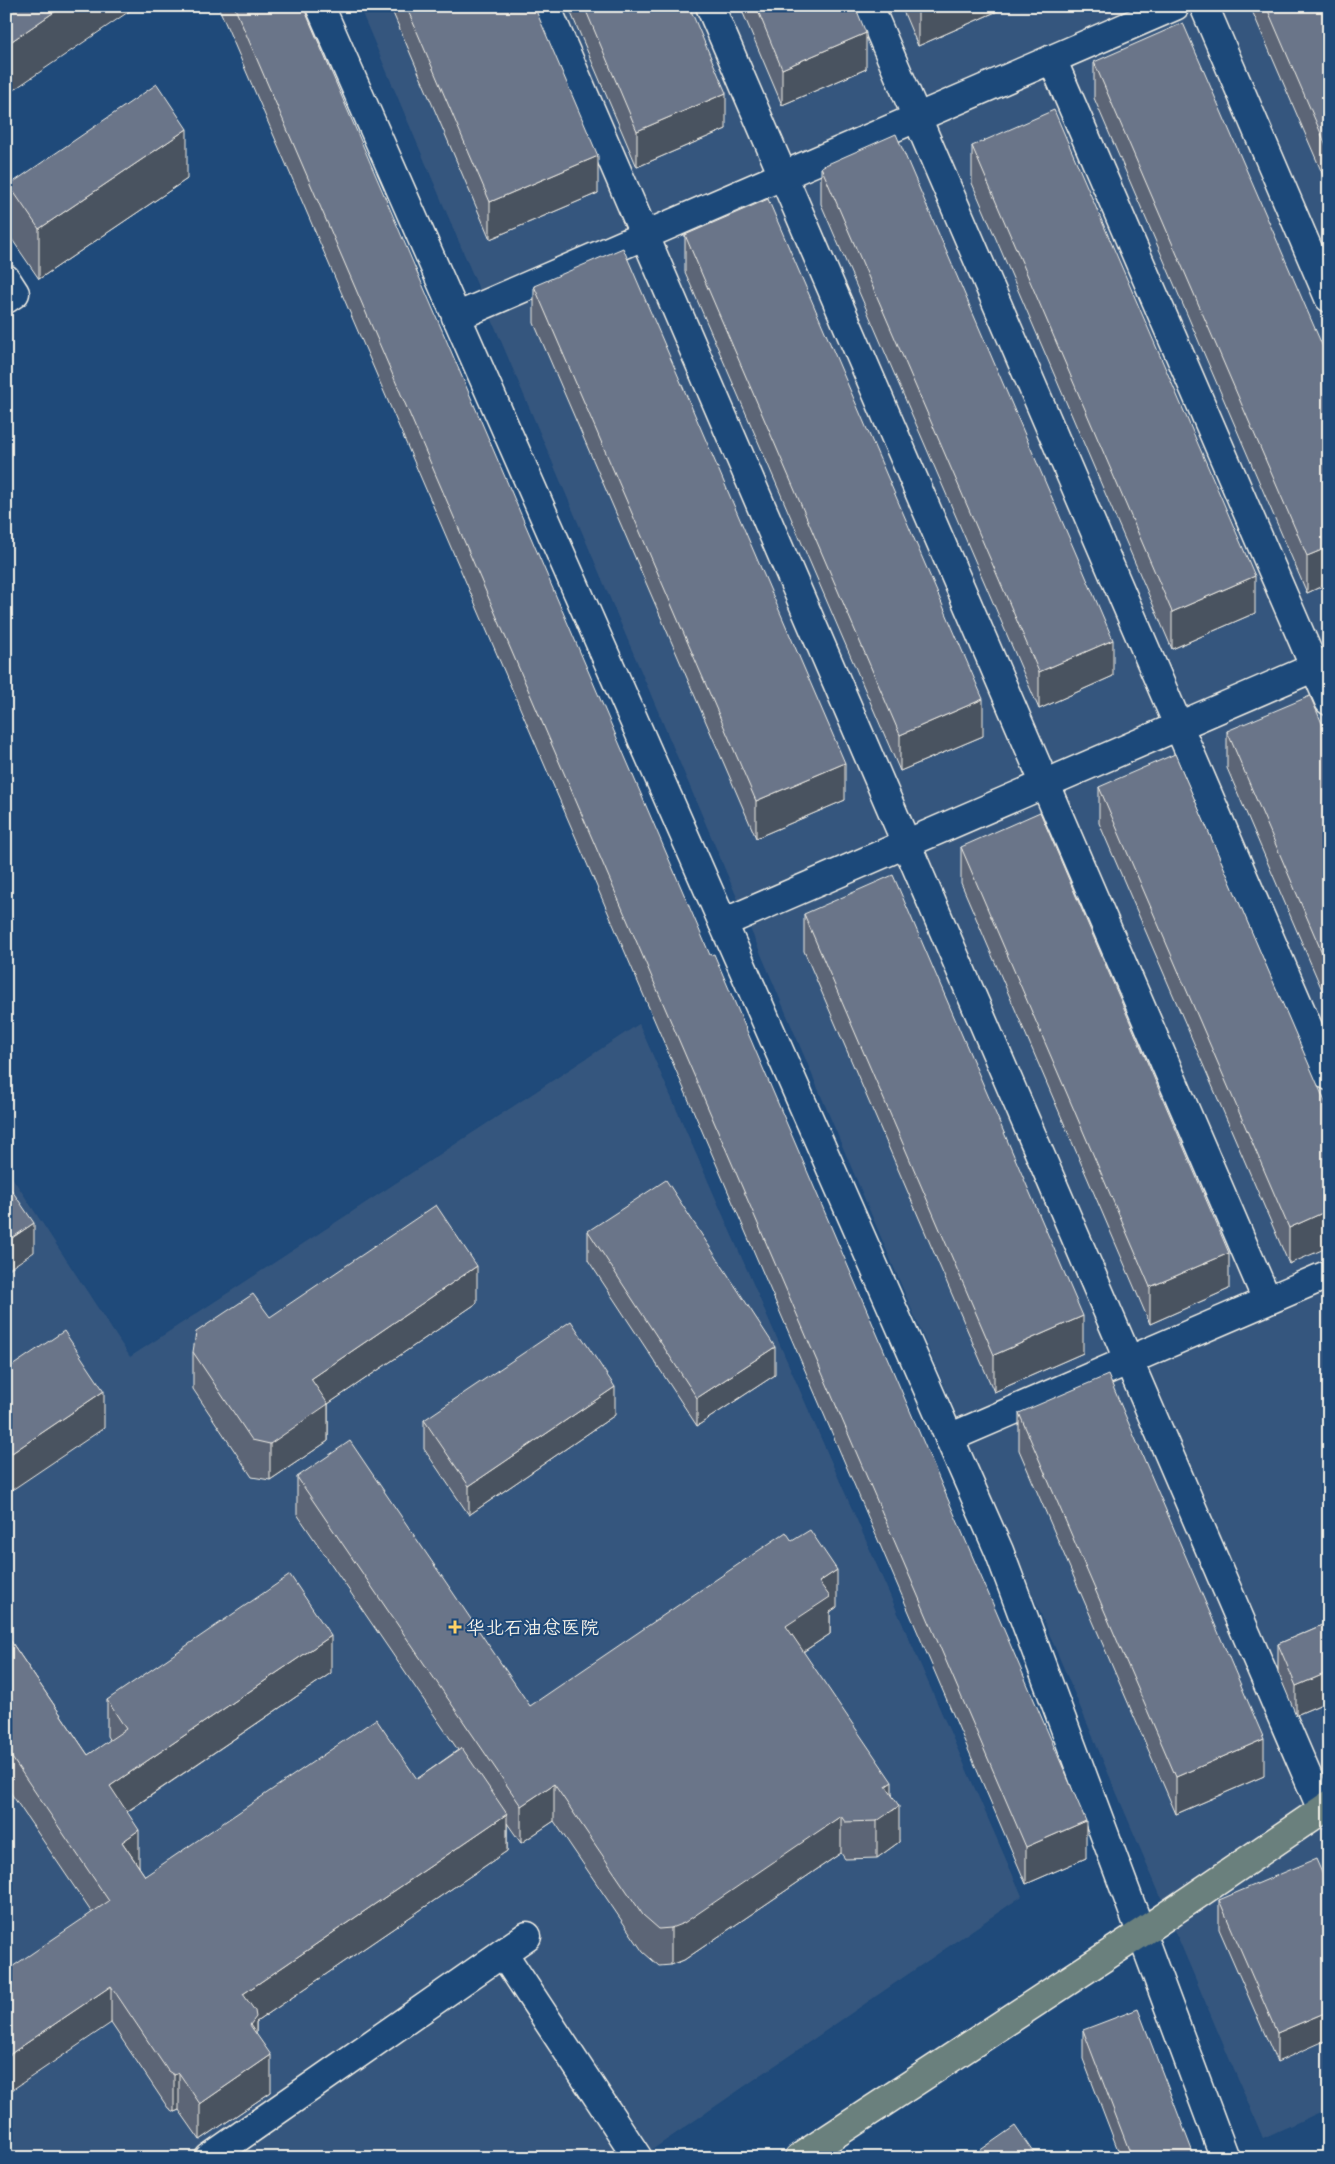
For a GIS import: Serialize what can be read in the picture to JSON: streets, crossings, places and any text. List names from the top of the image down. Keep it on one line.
{"places":{"health":["华北石油总医院"]}}
